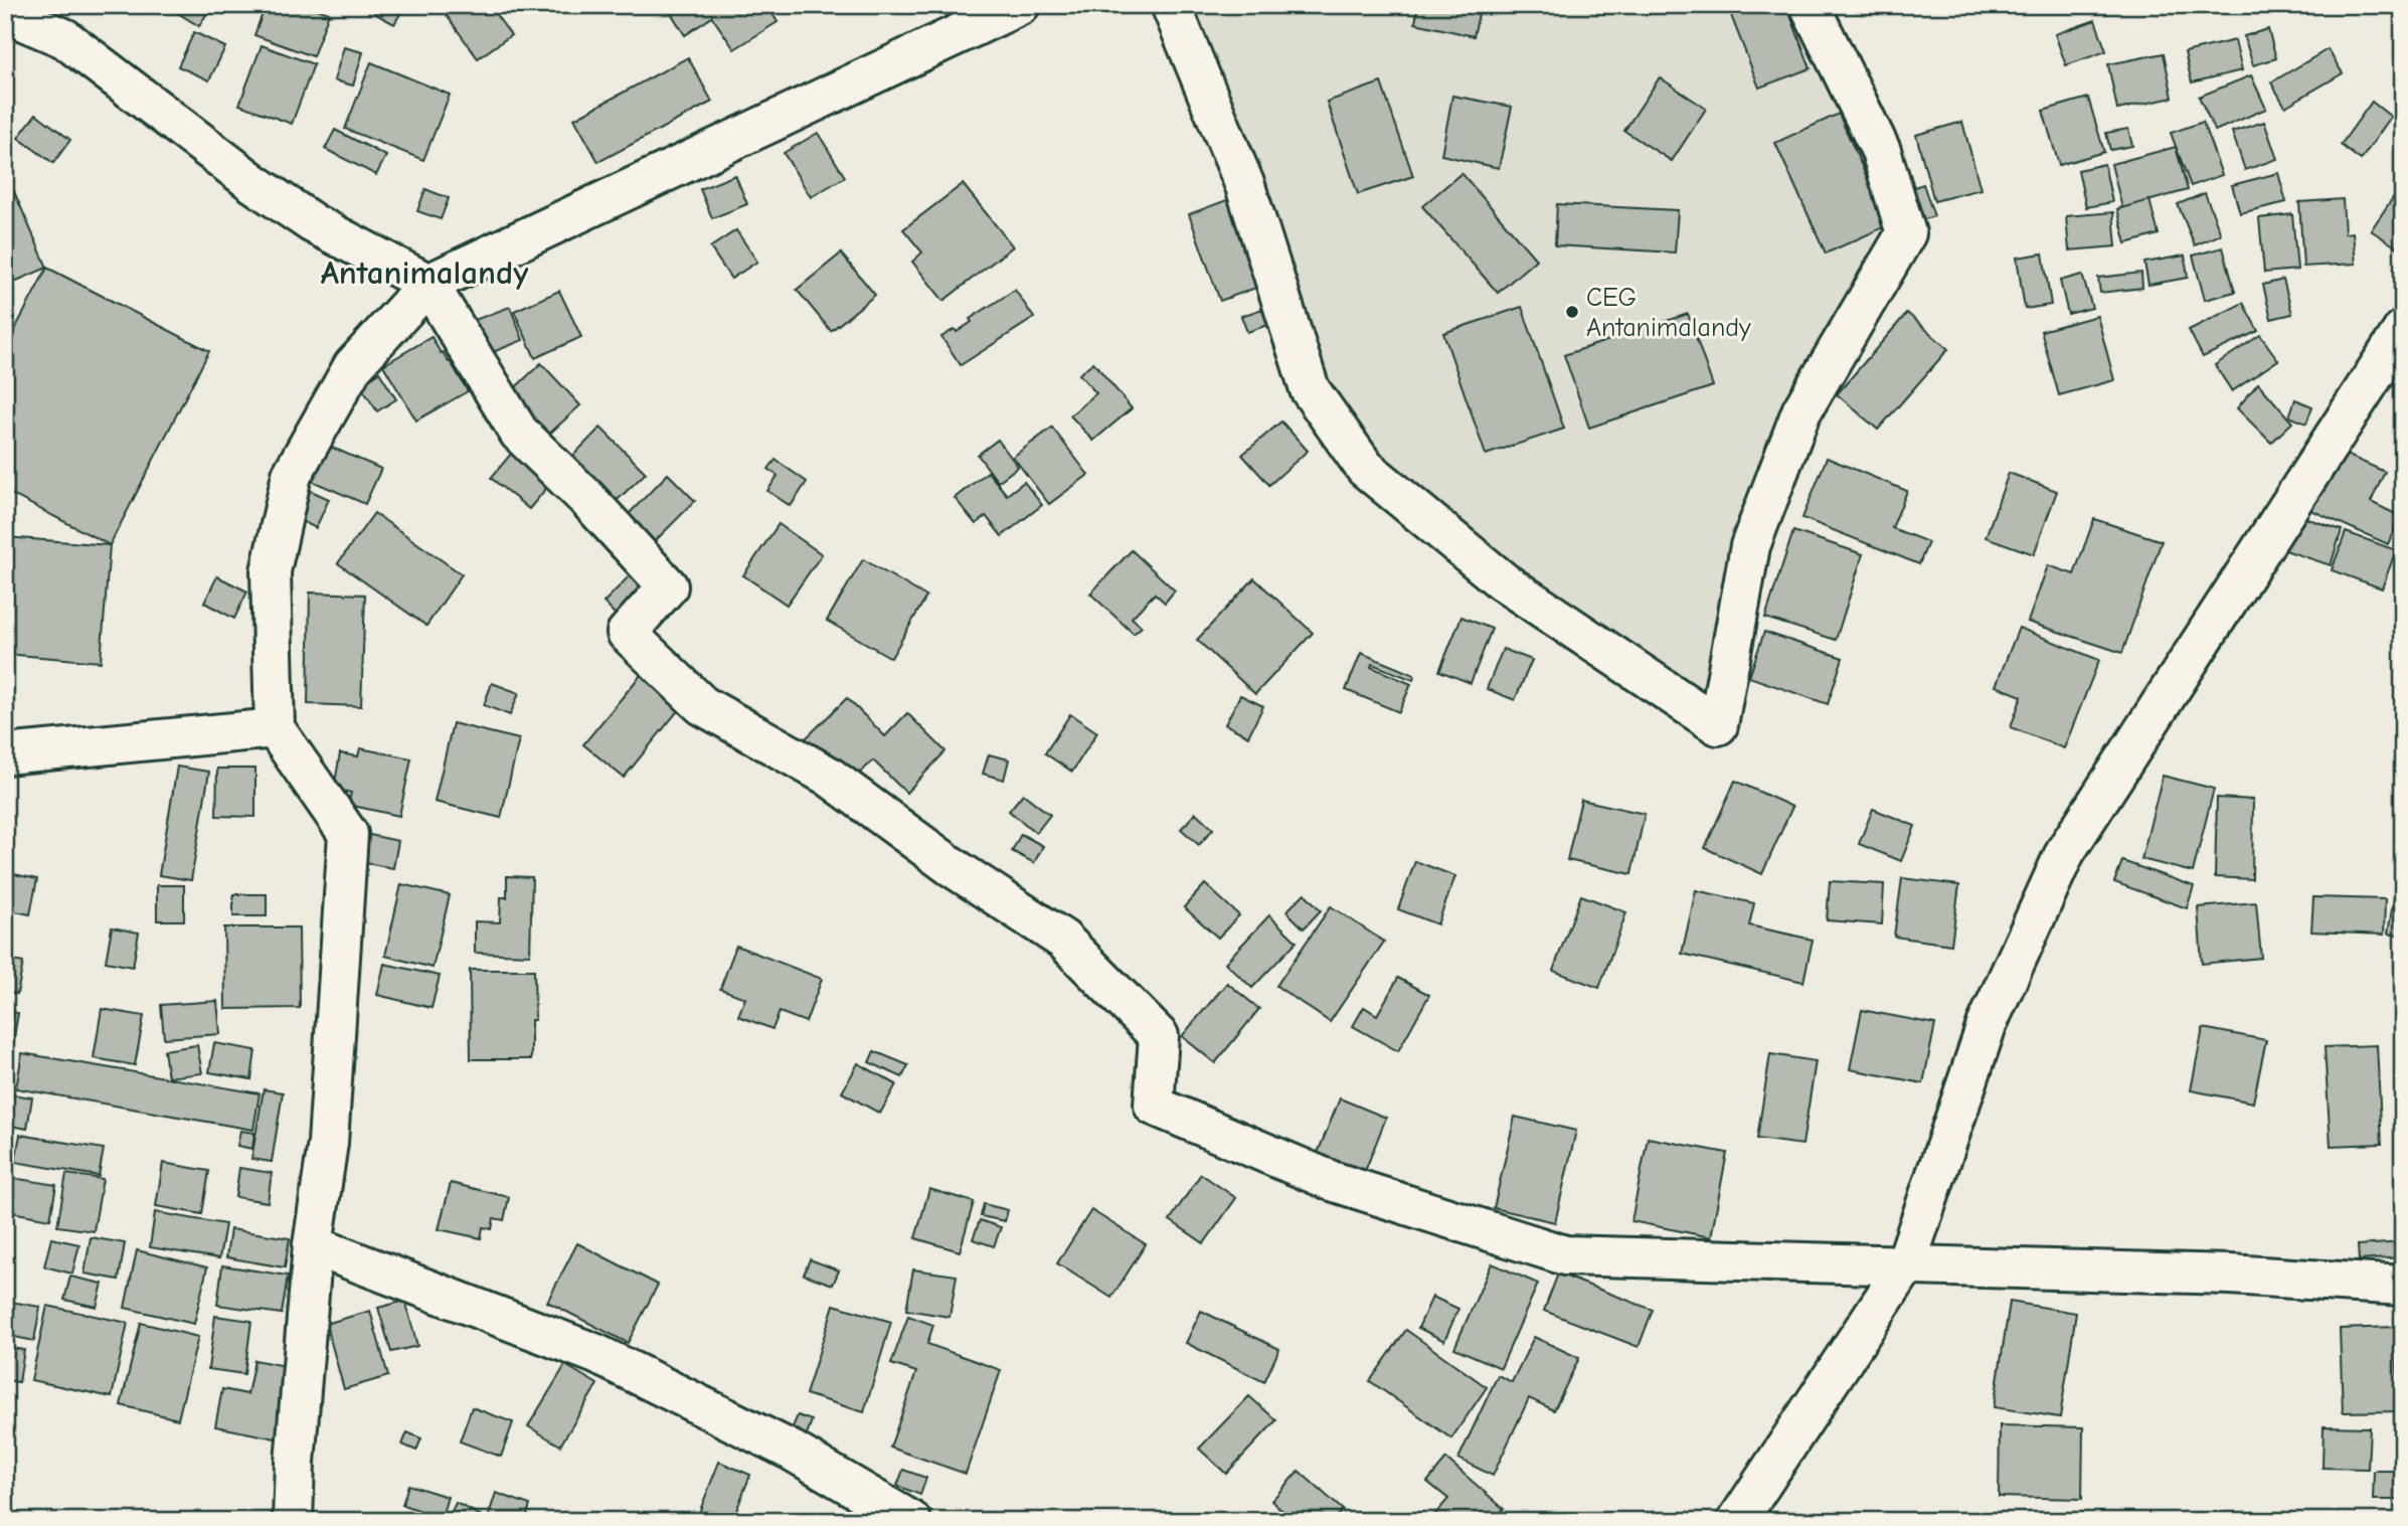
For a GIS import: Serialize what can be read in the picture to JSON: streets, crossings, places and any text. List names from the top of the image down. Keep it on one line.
{"districts":["Antanimalandy"],"places":["CEG Antanimalandy"]}
